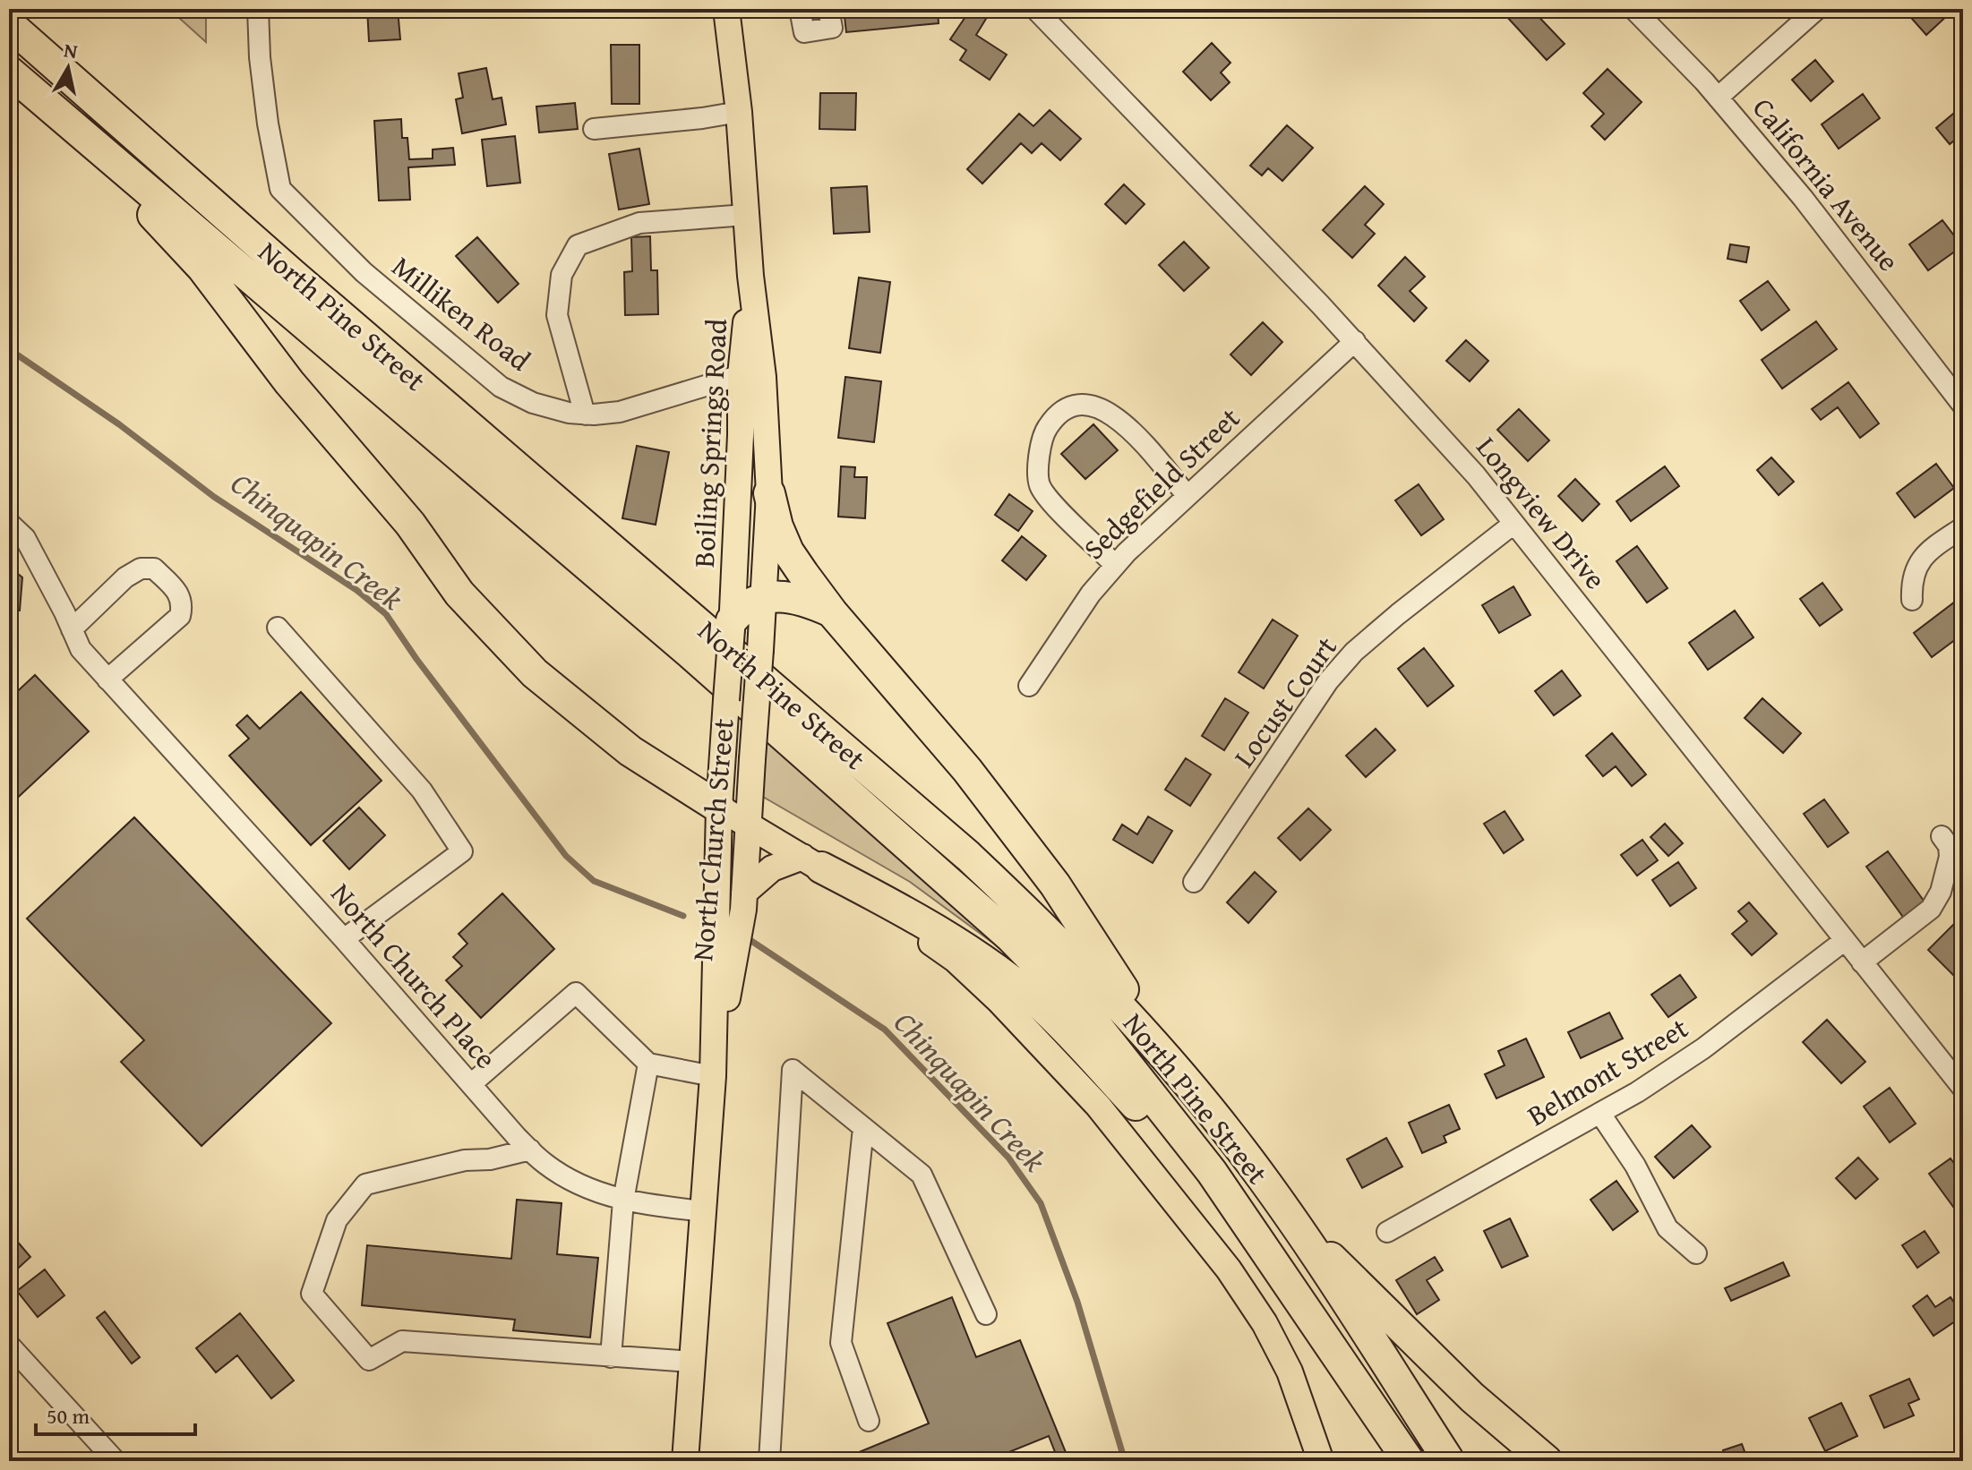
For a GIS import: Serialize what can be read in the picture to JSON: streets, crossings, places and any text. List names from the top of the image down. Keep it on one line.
{"streets":{"highway":["North Pine Street"],"main road":["Boiling Springs Road","North Church Street"],"street":["California Avenue","Milliken Road","Sedgefield Street","Longview Drive","Locust Court","North Church Place","Belmont Street"]},"crossings":[["Milliken Road","Boiling Springs Road"],["Boiling Springs Road","North Church Street"],["Sedgefield Street","Longview Drive"],["Longview Drive","Locust Court"],["Longview Drive","Belmont Street"],["North Church Street","North Church Place"]],"water":["Chinquapin Creek"],"scale_bar":"50 m","north":"top"}
